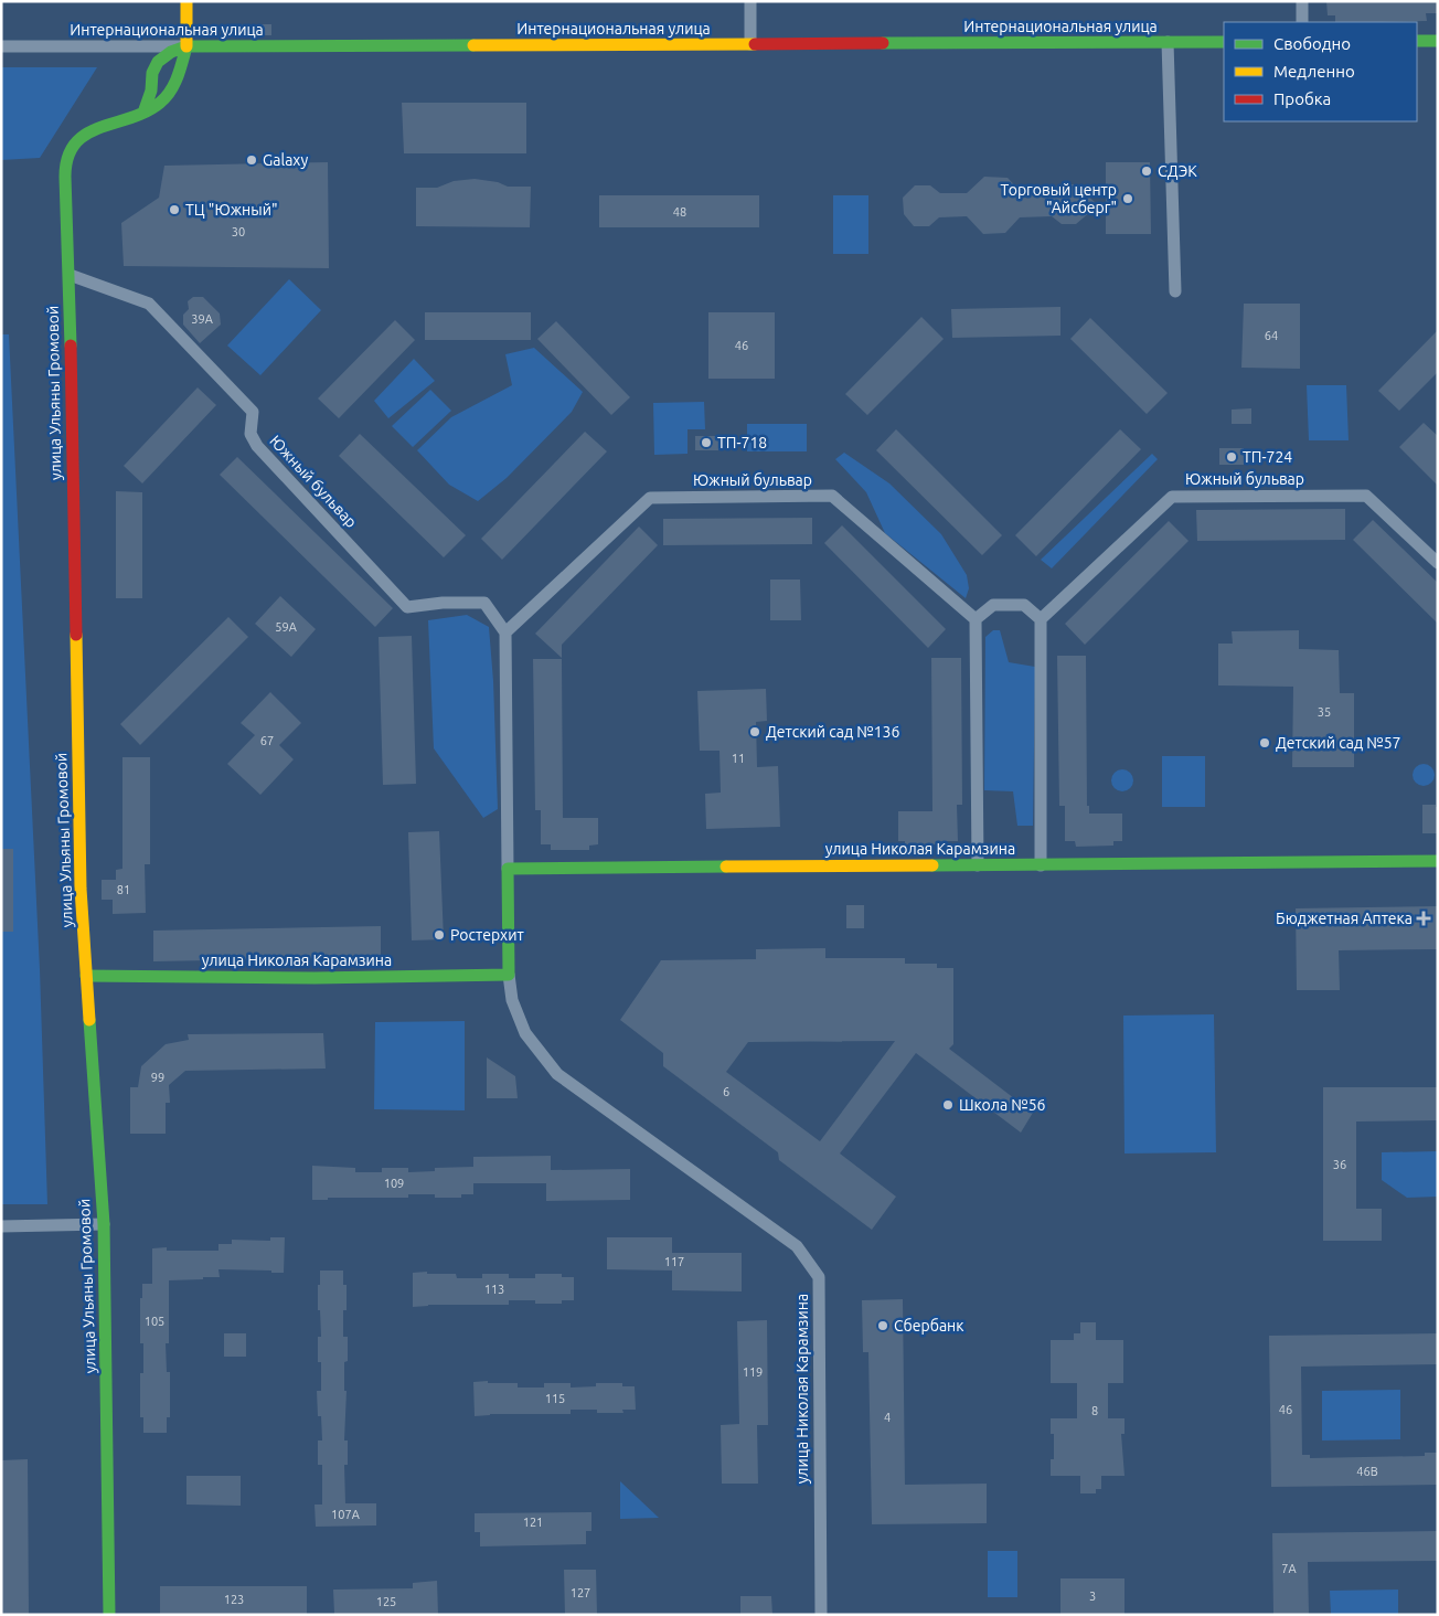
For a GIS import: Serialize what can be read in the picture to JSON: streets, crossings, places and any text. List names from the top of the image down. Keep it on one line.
{"streets":{"main road":["Интернациональная улица","улица Ульяны Громовой","улица Николая Карамзина"],"street":["Южный бульвар"]},"crossings":[["Интернациональная улица","улица Ульяны Громовой"],["улица Ульяны Громовой","Южный бульвар"],["улица Ульяны Громовой","улица Николая Карамзина"]],"places":{"other":["Galaxy","СДЭК","Торговый центр \"Айсберг\"","ТЦ \"Южный\"","ТП-718","ТП-724","Детский сад №136","Детский сад №57","Ростерхит","Школа №56","Сбербанк"],"health":["Бюджетная Аптека"]},"house_numbers":["48","30","39А","64","46","59А","35","67","11","81","99","6","36","109","117","113","105","119","115","46","8","4","46В","107А","121","7А","127","3","123","125"],"legend":["Свободно","Медленно","Пробка"]}
